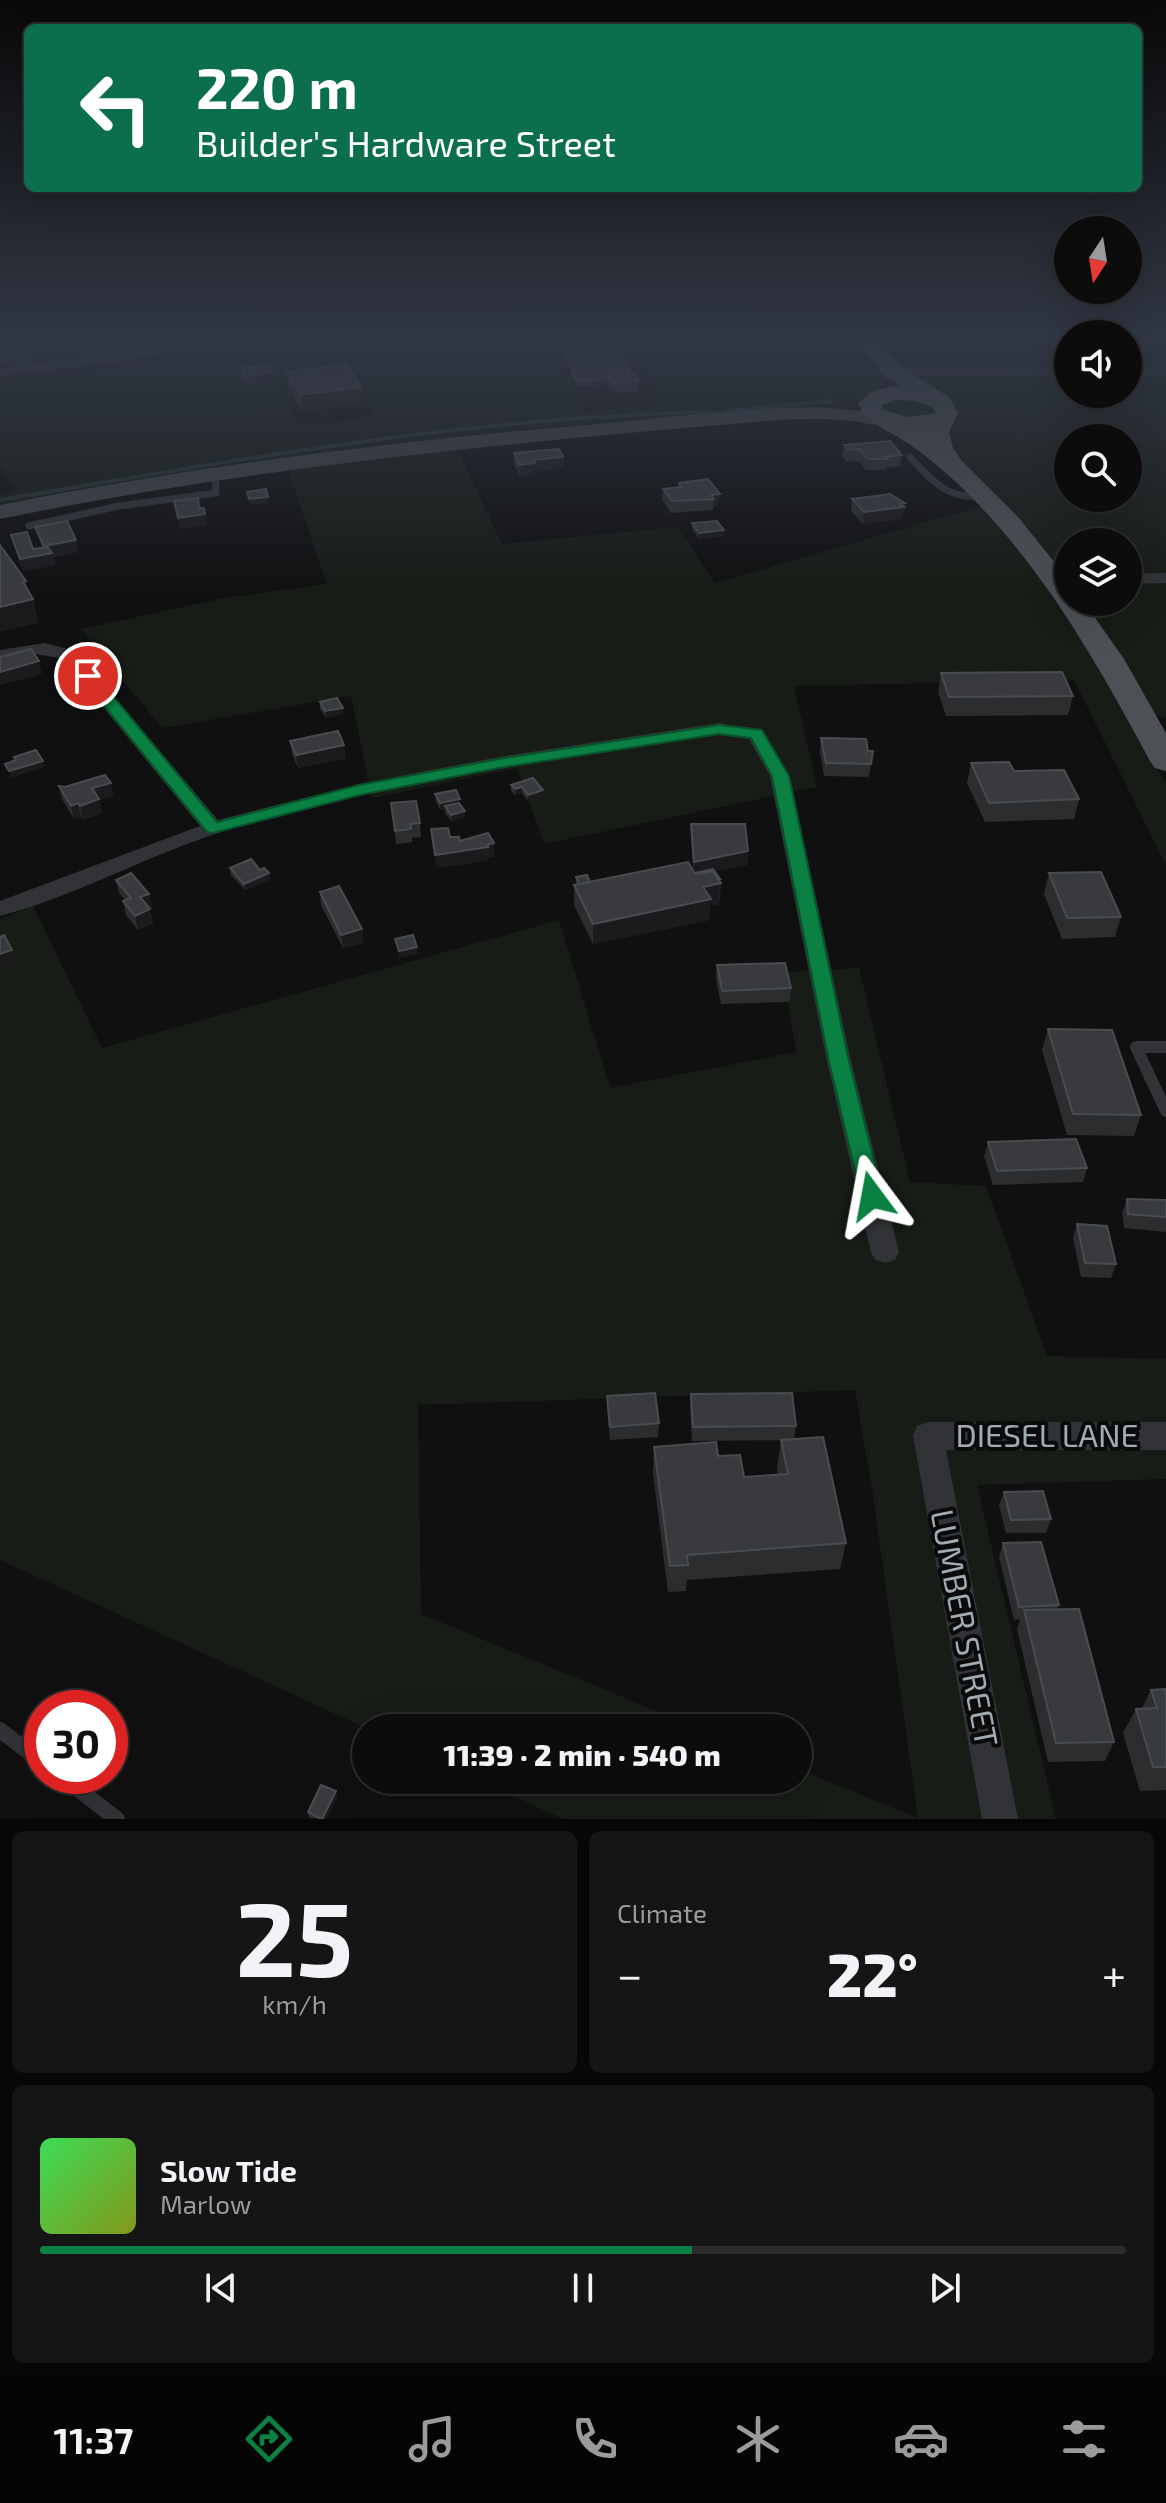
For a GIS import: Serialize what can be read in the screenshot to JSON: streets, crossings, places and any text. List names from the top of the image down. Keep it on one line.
{"streets":{"street":["DIESEL LANE","LUMBER STREET"]},"crossings":[["DIESEL LANE","LUMBER STREET"]],"north":"bottom","page":{"turn":["220 m","Builder's Hardware Street"],"limit":"30","trip":"11:39 · 2 min · 540 m","tile":[["25","km/h"],"Climate"],"heat":["−","22°","+"],"song":["Slow Tide","Marlow"],"tabs":"11:37"}}
